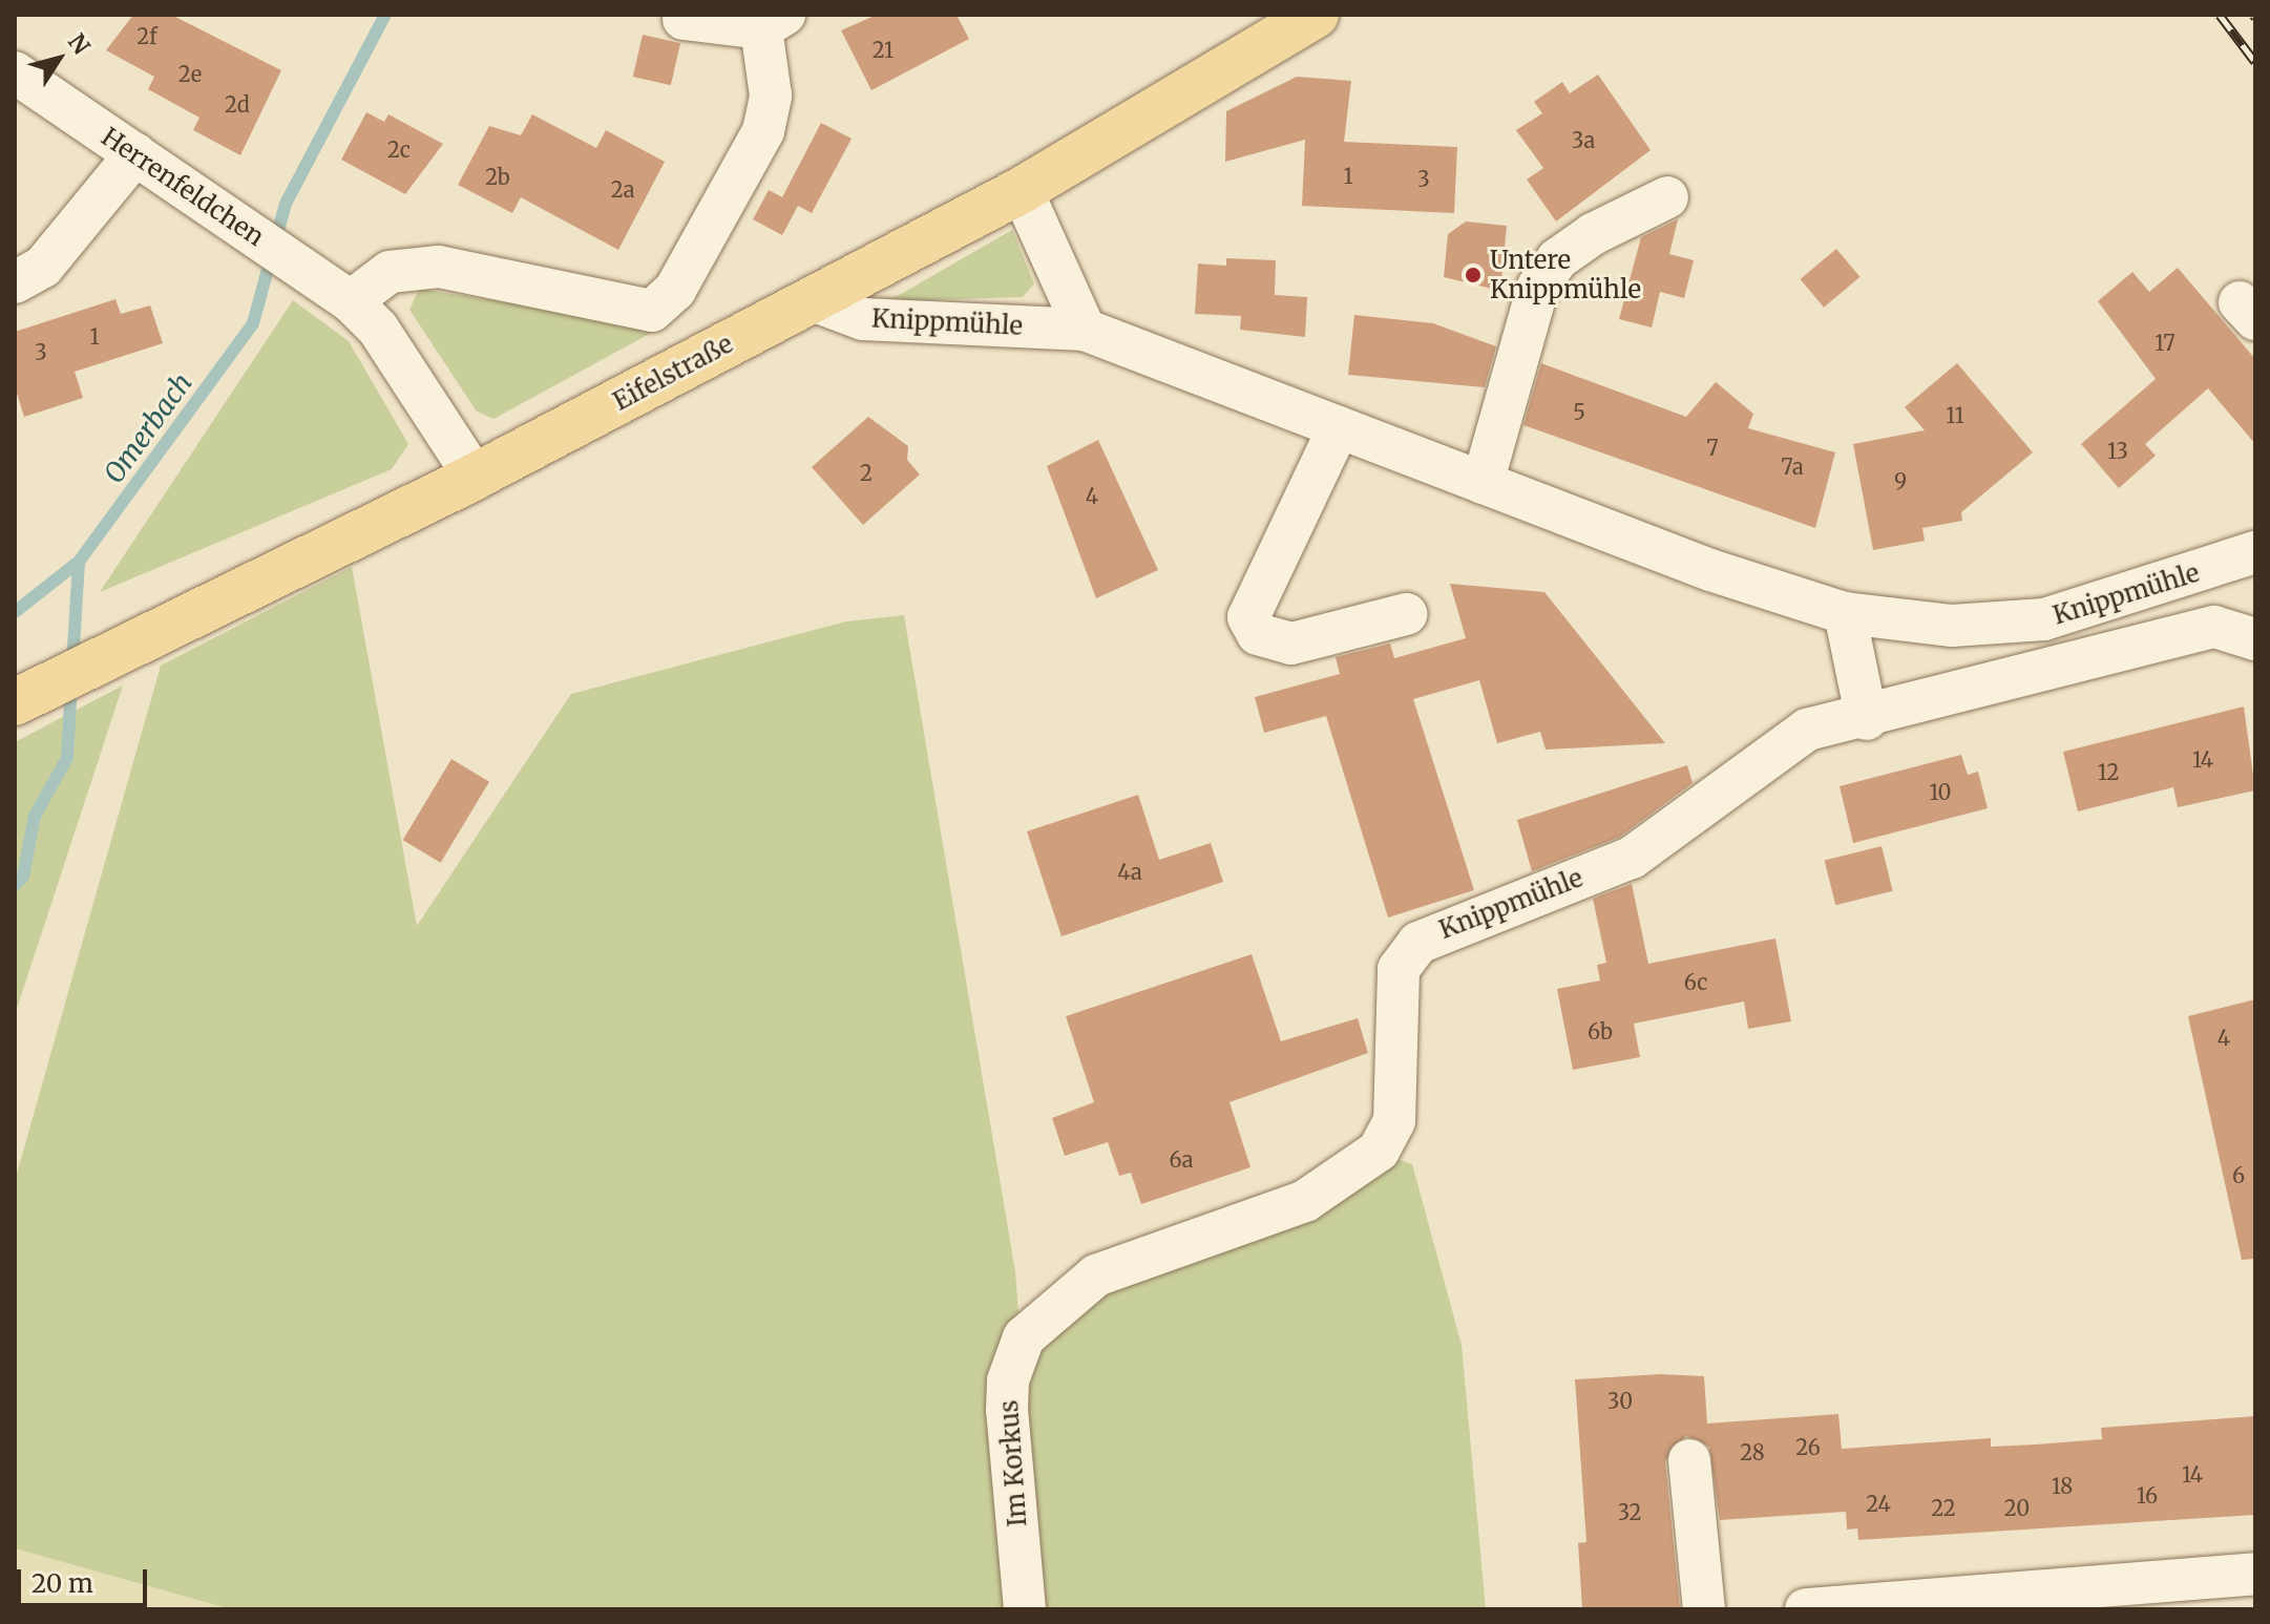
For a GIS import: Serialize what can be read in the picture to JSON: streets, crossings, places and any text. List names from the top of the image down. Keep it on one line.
{"streets":{"main road":["Eifelstraße"],"street":["Herrenfeldchen","Knippmühle","Im Korkus"]},"crossings":[["Herrenfeldchen","Eifelstraße"],["Knippmühle","Eifelstraße"],["Knippmühle","Im Korkus"]],"water":["Omerbach"],"places":["Untere Knippmühle"],"house_numbers":["2f","21","2e","2d","3a","2c","1","2b","3","2a","1","17","3","5","11","7","13","7a","2","9","4","14","12","10","4a","6c","6b","4","6a","6","30","26","28","14","18","16","24","22","20","32"],"scale_bar":"20 m","north":"top right"}
